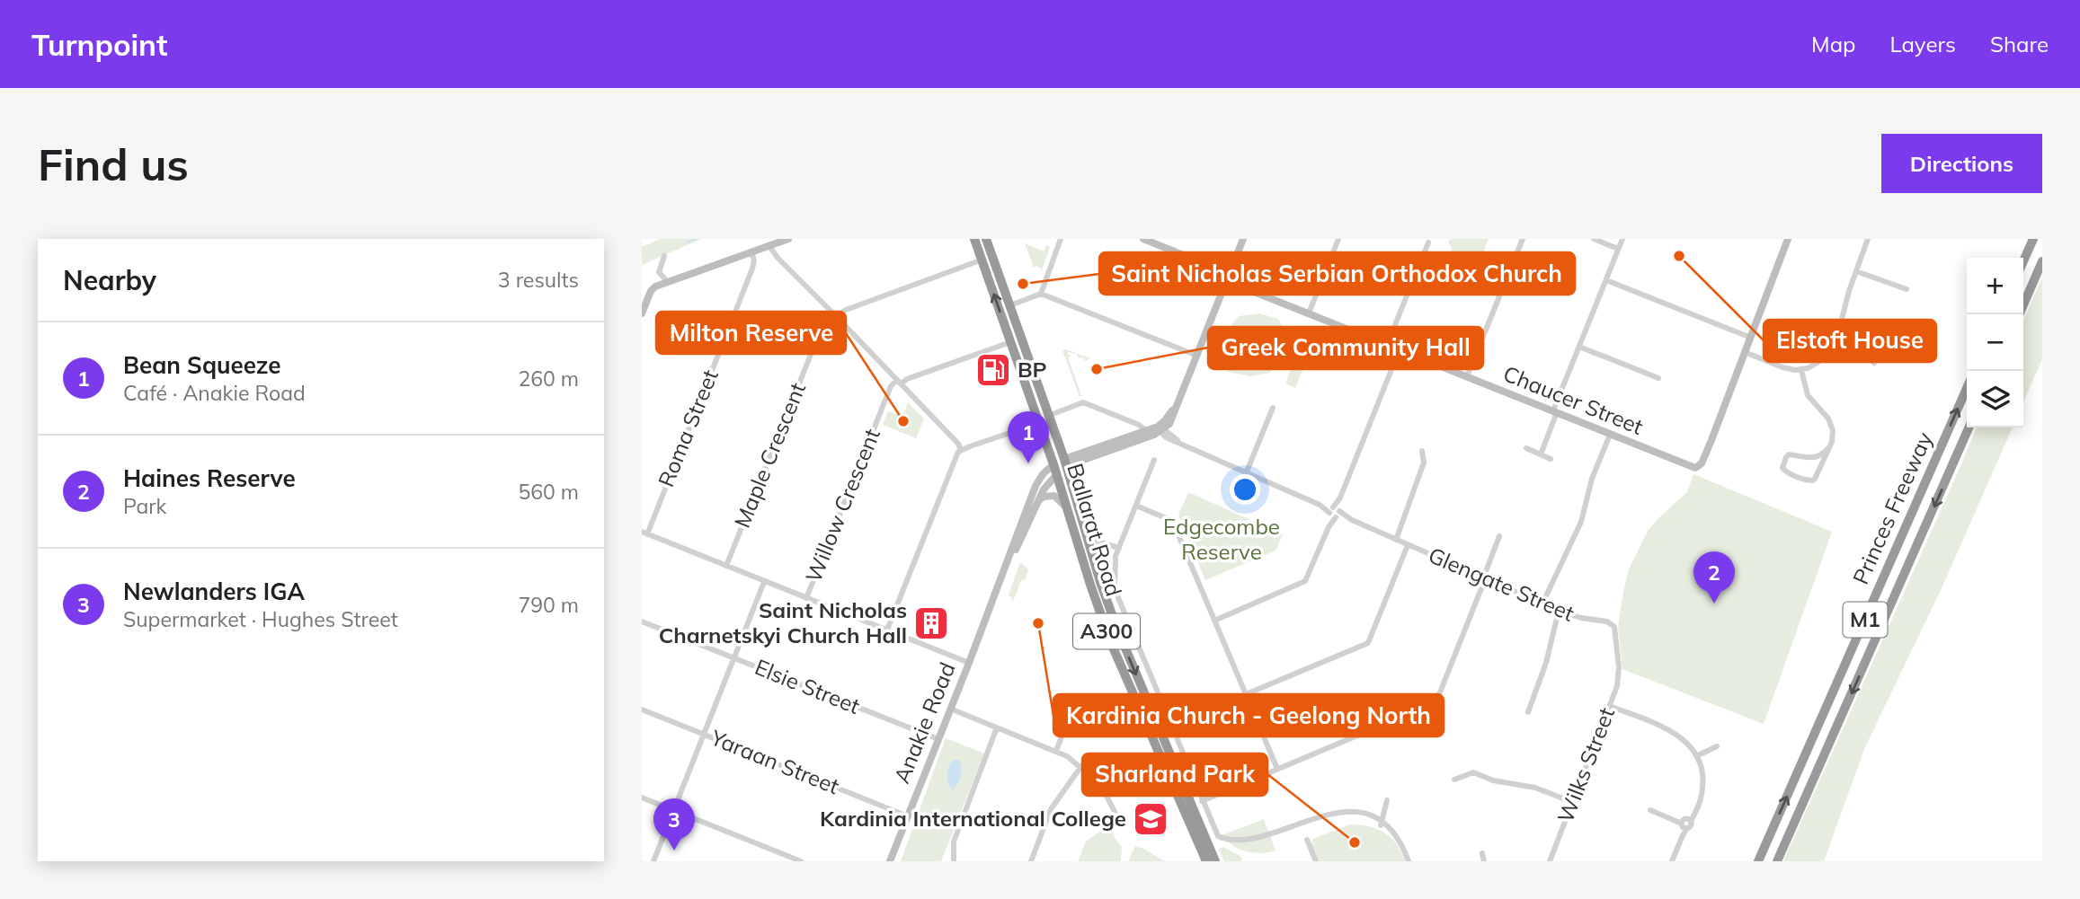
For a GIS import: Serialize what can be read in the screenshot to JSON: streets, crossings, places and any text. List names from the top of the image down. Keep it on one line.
{"streets":{"highway":["Princes Freeway","Ballarat Road","M1","A300","Anakie Road"],"street":["Chaucer Street","Roma Street","Maple Crescent","Willow Crescent","Glengate Street","Elsie Street","Yaraan Street","Wilks Street"]},"crossings":[["Ballarat Road","Anakie Road"],["Glengate Street","Anakie Road"],["Glengate Street","Wilks Street"],["Elsie Street","Anakie Road"],["Anakie Road","Yaraan Street"]],"parks":["Edgecombe Reserve"],"places":{"other":["Elstoft House","Saint Nicholas Serbian Orthodox Church","Greek Community Hall","Milton Reserve","Kardinia Church - Geelong North","Sharland Park"],"fuel station":["BP"],"building":["Saint Nicholas Charnetskyi Church Hall"],"school or university":["Kardinia International College"]},"page":{"header":"Turnpoint","nav":["Map","Layers","Share"],"buttons":"Directions","title":"Find us","heading":["Nearby","3 results"],"map_buttons":["+","−"],"list":[{"mark":"1","name":"Bean Squeeze","note":"Café · Anakie Road","value":"260 m"},{"mark":"2","name":"Haines Reserve","note":"Park","value":"560 m"},{"mark":"3","name":"Newlanders IGA","note":"Supermarket · Hughes Street","value":"790 m"}],"pins":["1","2","3"]}}
